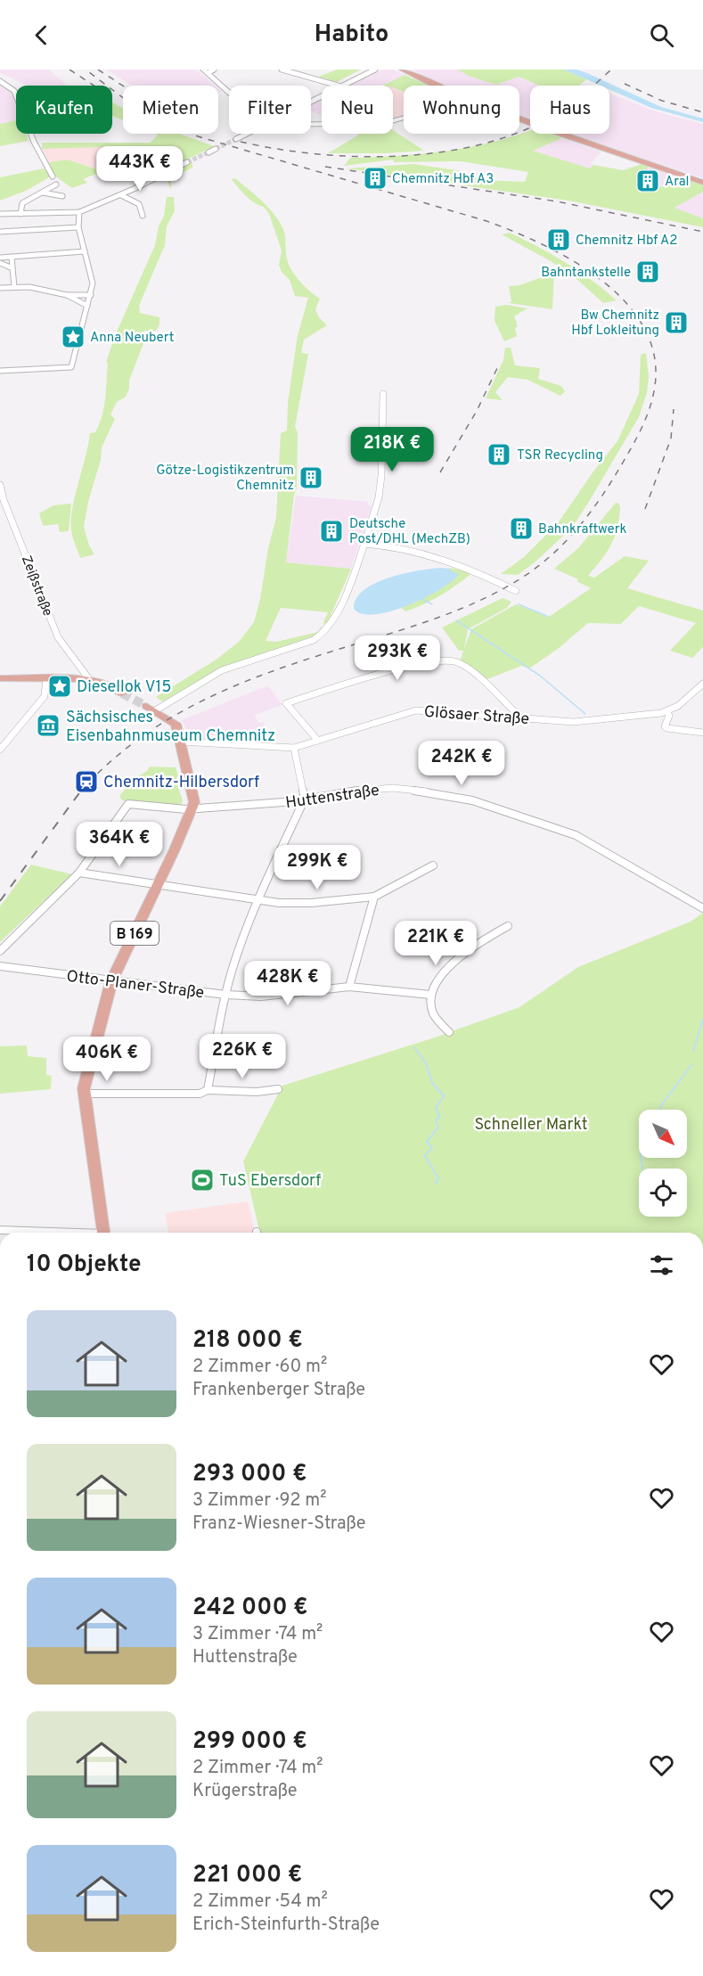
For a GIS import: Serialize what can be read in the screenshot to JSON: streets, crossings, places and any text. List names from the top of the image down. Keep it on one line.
{"streets":{"main road":["B 169"],"street":["Zeißstraße","Glösaer Straße","Huttenstraße","Otto-Planer-Straße"]},"crossings":[["Glösaer Straße","B 169"],["Huttenstraße","B 169"],["B 169","Otto-Planer-Straße"]],"parks":["Schneller Markt"],"places":{"building":["Chemnitz Hbf A3","Aral","Chemnitz Hbf A2","Bahntankstelle","Bw Chemnitz Hbf Lokleitung","TSR Recycling","Götze-Logistikzentrum Chemnitz","Bahnkraftwerk","Deutsche Post/DHL (MechZB)"],"place":["Anna Neubert","Diesellok V15"],"museum":["Sächsisches Eisenbahnmuseum Chemnitz"],"station":["Chemnitz-Hilbersdorf"],"sports":["TuS Ebersdorf"]},"north":"bottom right","page":{"header":"Habito","chip":["Kaufen","Mieten","Filter","Neu","Wohnung","Haus"],"price":["443K €","218K €","293K €","242K €","364K €","299K €","221K €","428K €","226K €","406K €"],"heading":"10 Objekte","list":[{"name":"218 000 €","note":"2 Zimmer · 60 m² · Frankenberger Straße"},{"name":"293 000 €","note":"3 Zimmer · 92 m² · Franz-Wiesner-Straße"},{"name":"242 000 €","note":"3 Zimmer · 74 m² · Huttenstraße"},{"name":"299 000 €","note":"2 Zimmer · 74 m² · Krügerstraße"},{"name":"221 000 €","note":"2 Zimmer · 54 m² · Erich-Steinfurth-Straße"}]}}
